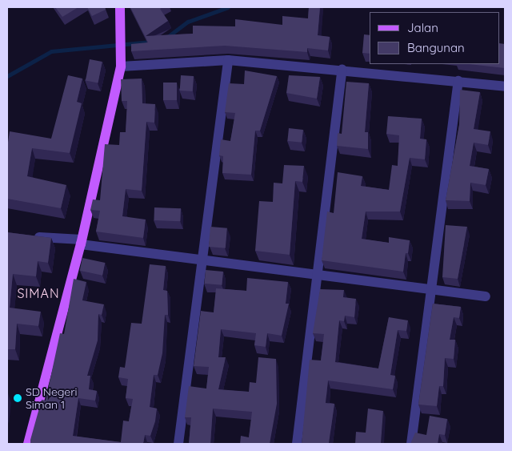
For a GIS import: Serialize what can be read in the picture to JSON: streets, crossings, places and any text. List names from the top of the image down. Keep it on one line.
{"districts":["SIMAN"],"places":["SD Negeri Siman 1"],"legend":["Jalan","Bangunan"]}
